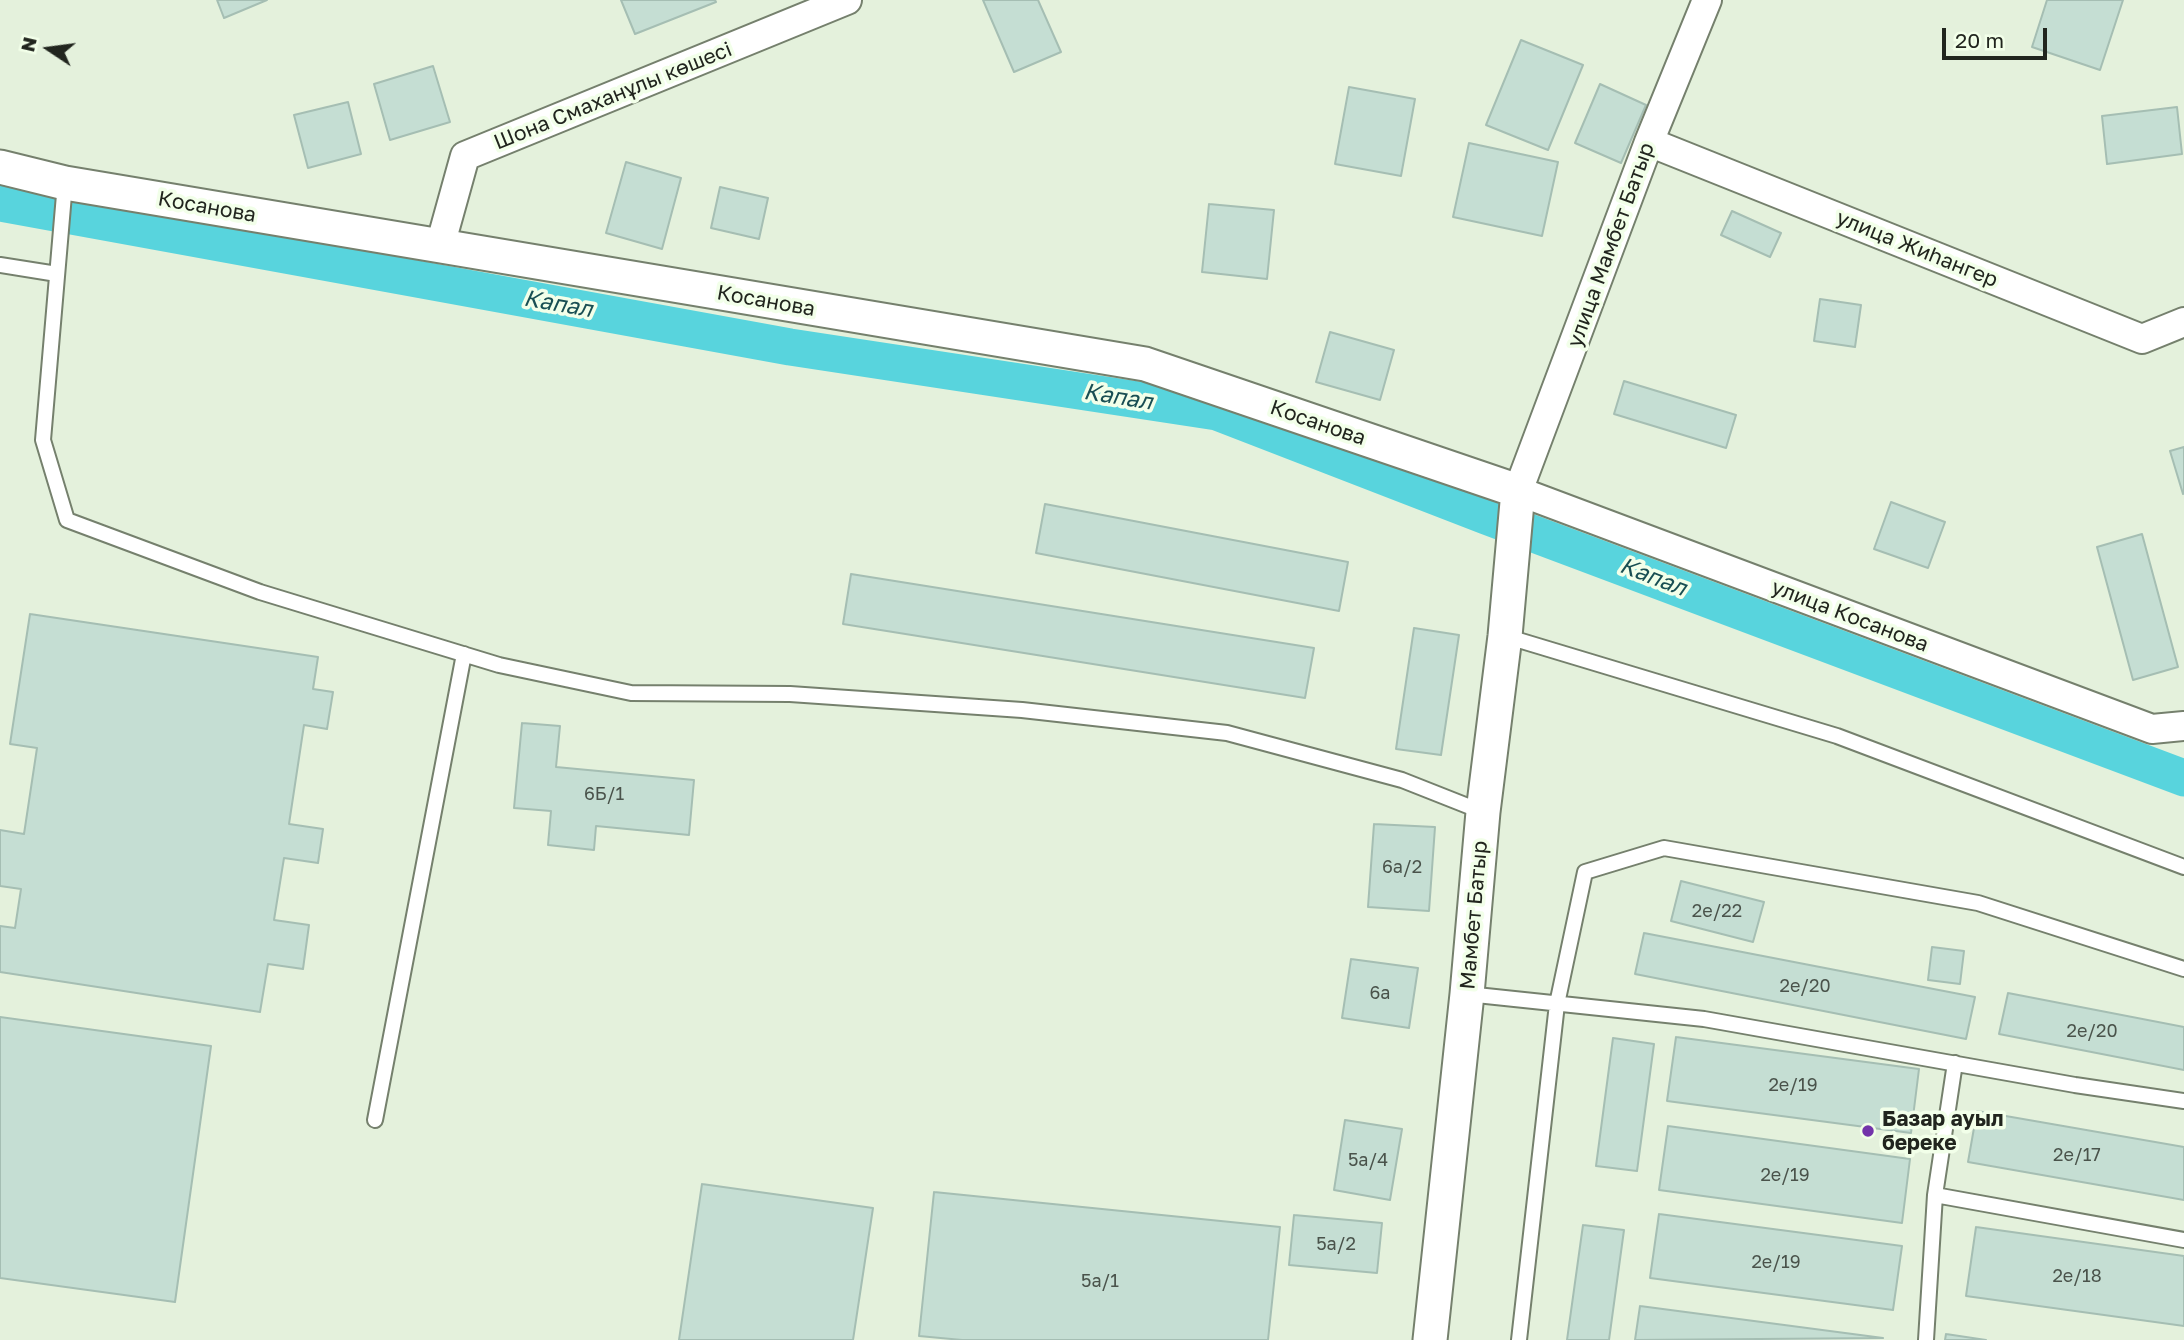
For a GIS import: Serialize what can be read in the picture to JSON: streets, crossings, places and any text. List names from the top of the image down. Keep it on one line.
{"streets":{"street":["Шона Смаханұлы көшесі","Косанова","улица Мамбет Батыр","улица Жиhангер","улица Косанова","Мамбет Батыр"]},"crossings":[["Шона Смаханұлы көшесі","Косанова"],["Косанова","улица Мамбет Батыр"],["Косанова","улица Косанова"],["Косанова","Мамбет Батыр"],["улица Мамбет Батыр","улица Жиhангер"],["улица Мамбет Батыр","улица Косанова"],["улица Мамбет Батыр","Мамбет Батыр"],["улица Косанова","Мамбет Батыр"]],"water":["Капал"],"places":["Базар ауыл береке"],"house_numbers":["6Б/1","6а/2","2е/22","2е/20","6а","2е/20","2е/19","2е/17","5а/4","2е/19","5а/2","2е/19","2е/18","5а/1"],"scale_bar":"20 m","north":"left"}
